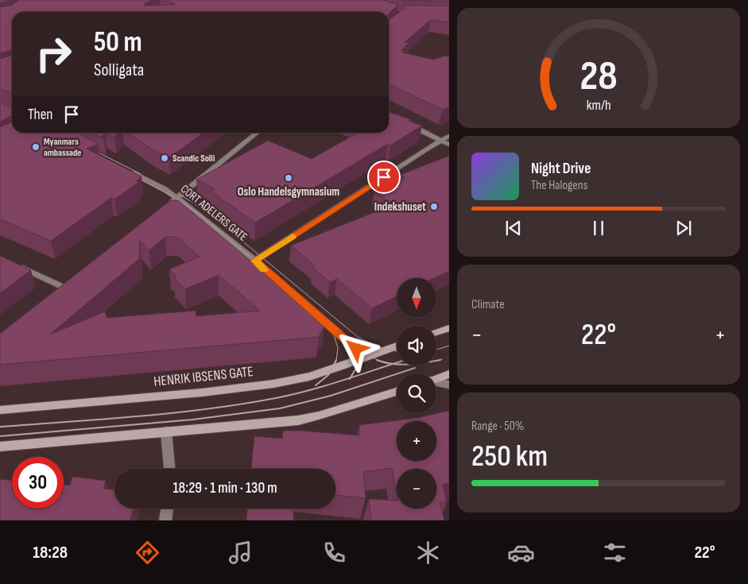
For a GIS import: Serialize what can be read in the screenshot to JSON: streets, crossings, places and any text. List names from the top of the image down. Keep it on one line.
{"streets":{"main road":["HENRIK IBSENS GATE"],"street":["CORT ADELERS GATE"]},"crossings":[["CORT ADELERS GATE","HENRIK IBSENS GATE"]],"places":["Myanmars ambassade","Scandic Solli","Oslo Handelsgymnasium","Indekshuset"],"north":"bottom","page":{"turn":["50 m","Solligata"],"then":"Then","song":["Night Drive","The Halogens"],"tile":["Climate",["Range · 50%","250 km"]],"map_buttons":["+","−"],"heat":["−","22°","+"],"limit":"30","trip":"18:29 · 1 min · 130 m","tabs":["18:28","22°"],"gauge":["28","km/h"]}}
